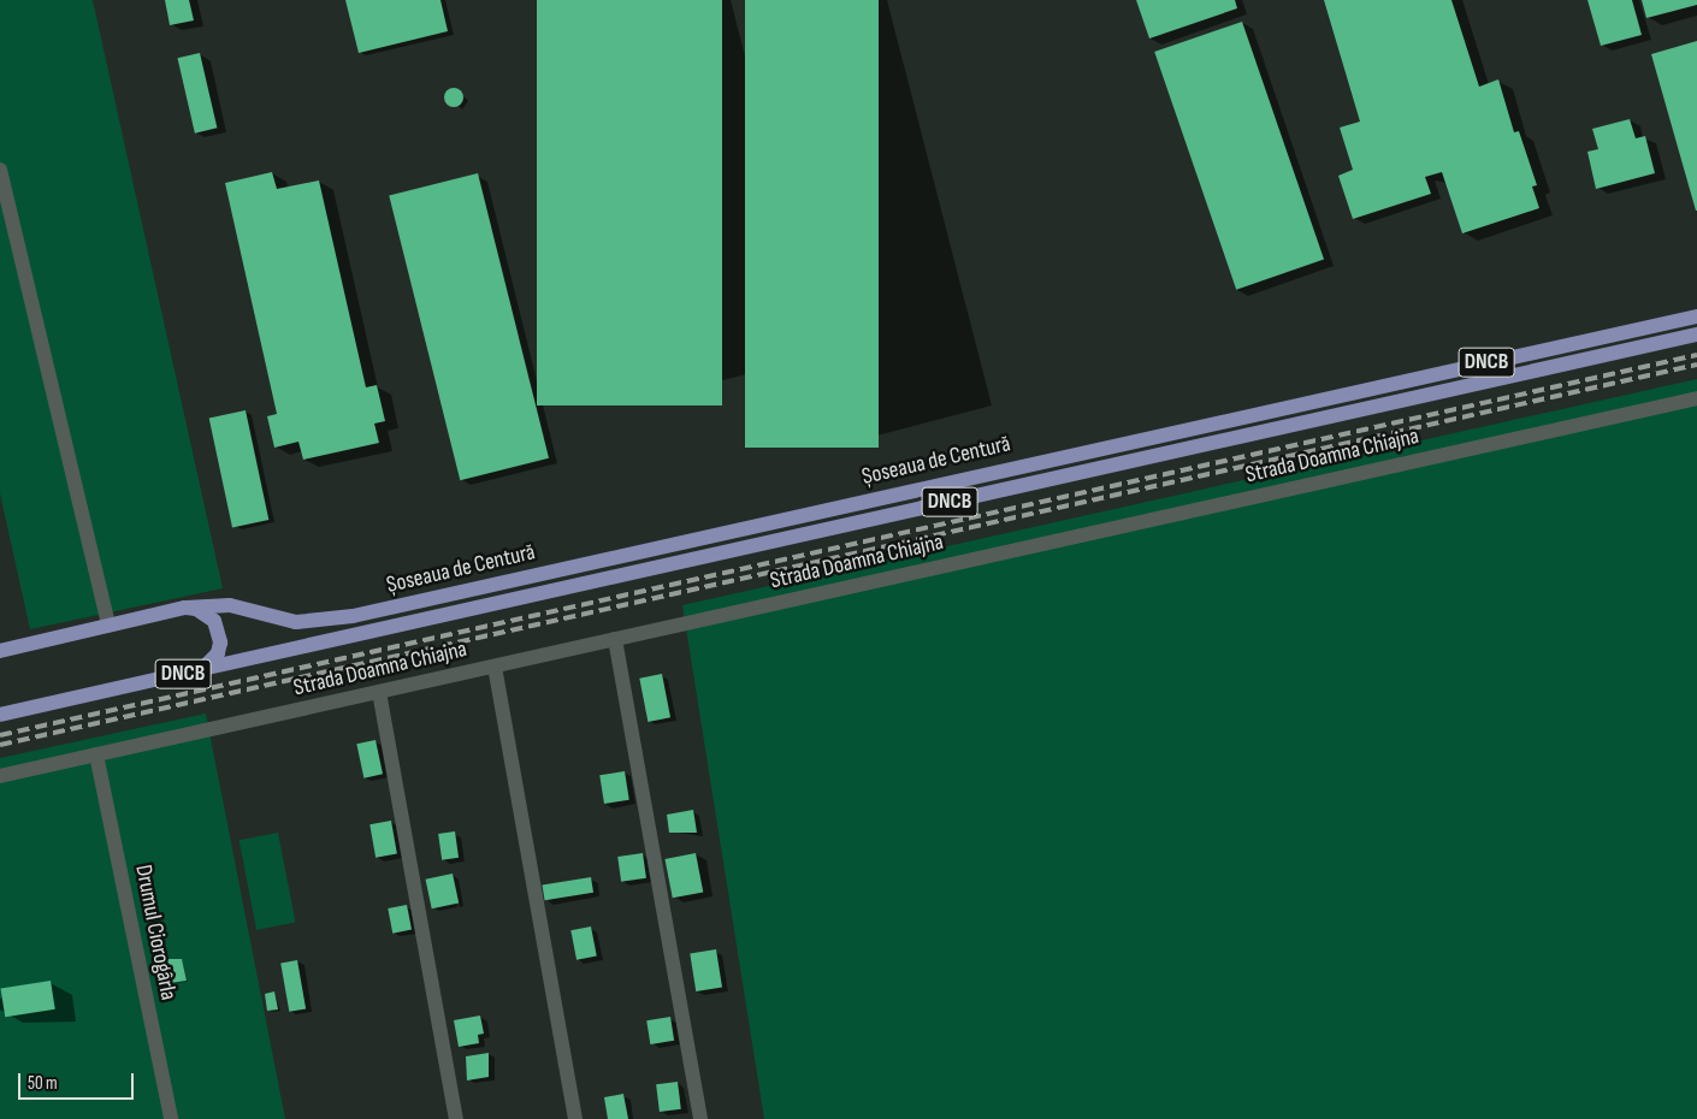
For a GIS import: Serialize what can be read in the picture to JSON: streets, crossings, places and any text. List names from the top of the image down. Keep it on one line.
{"streets":{"main road":["DNCB","Șoseaua de Centură"],"street":["Strada Doamna Chiajna","Drumul Ciorogârla"]},"crossings":[["DNCB","Șoseaua de Centură"],["Strada Doamna Chiajna","Drumul Ciorogârla"]],"scale_bar":"50 m"}
